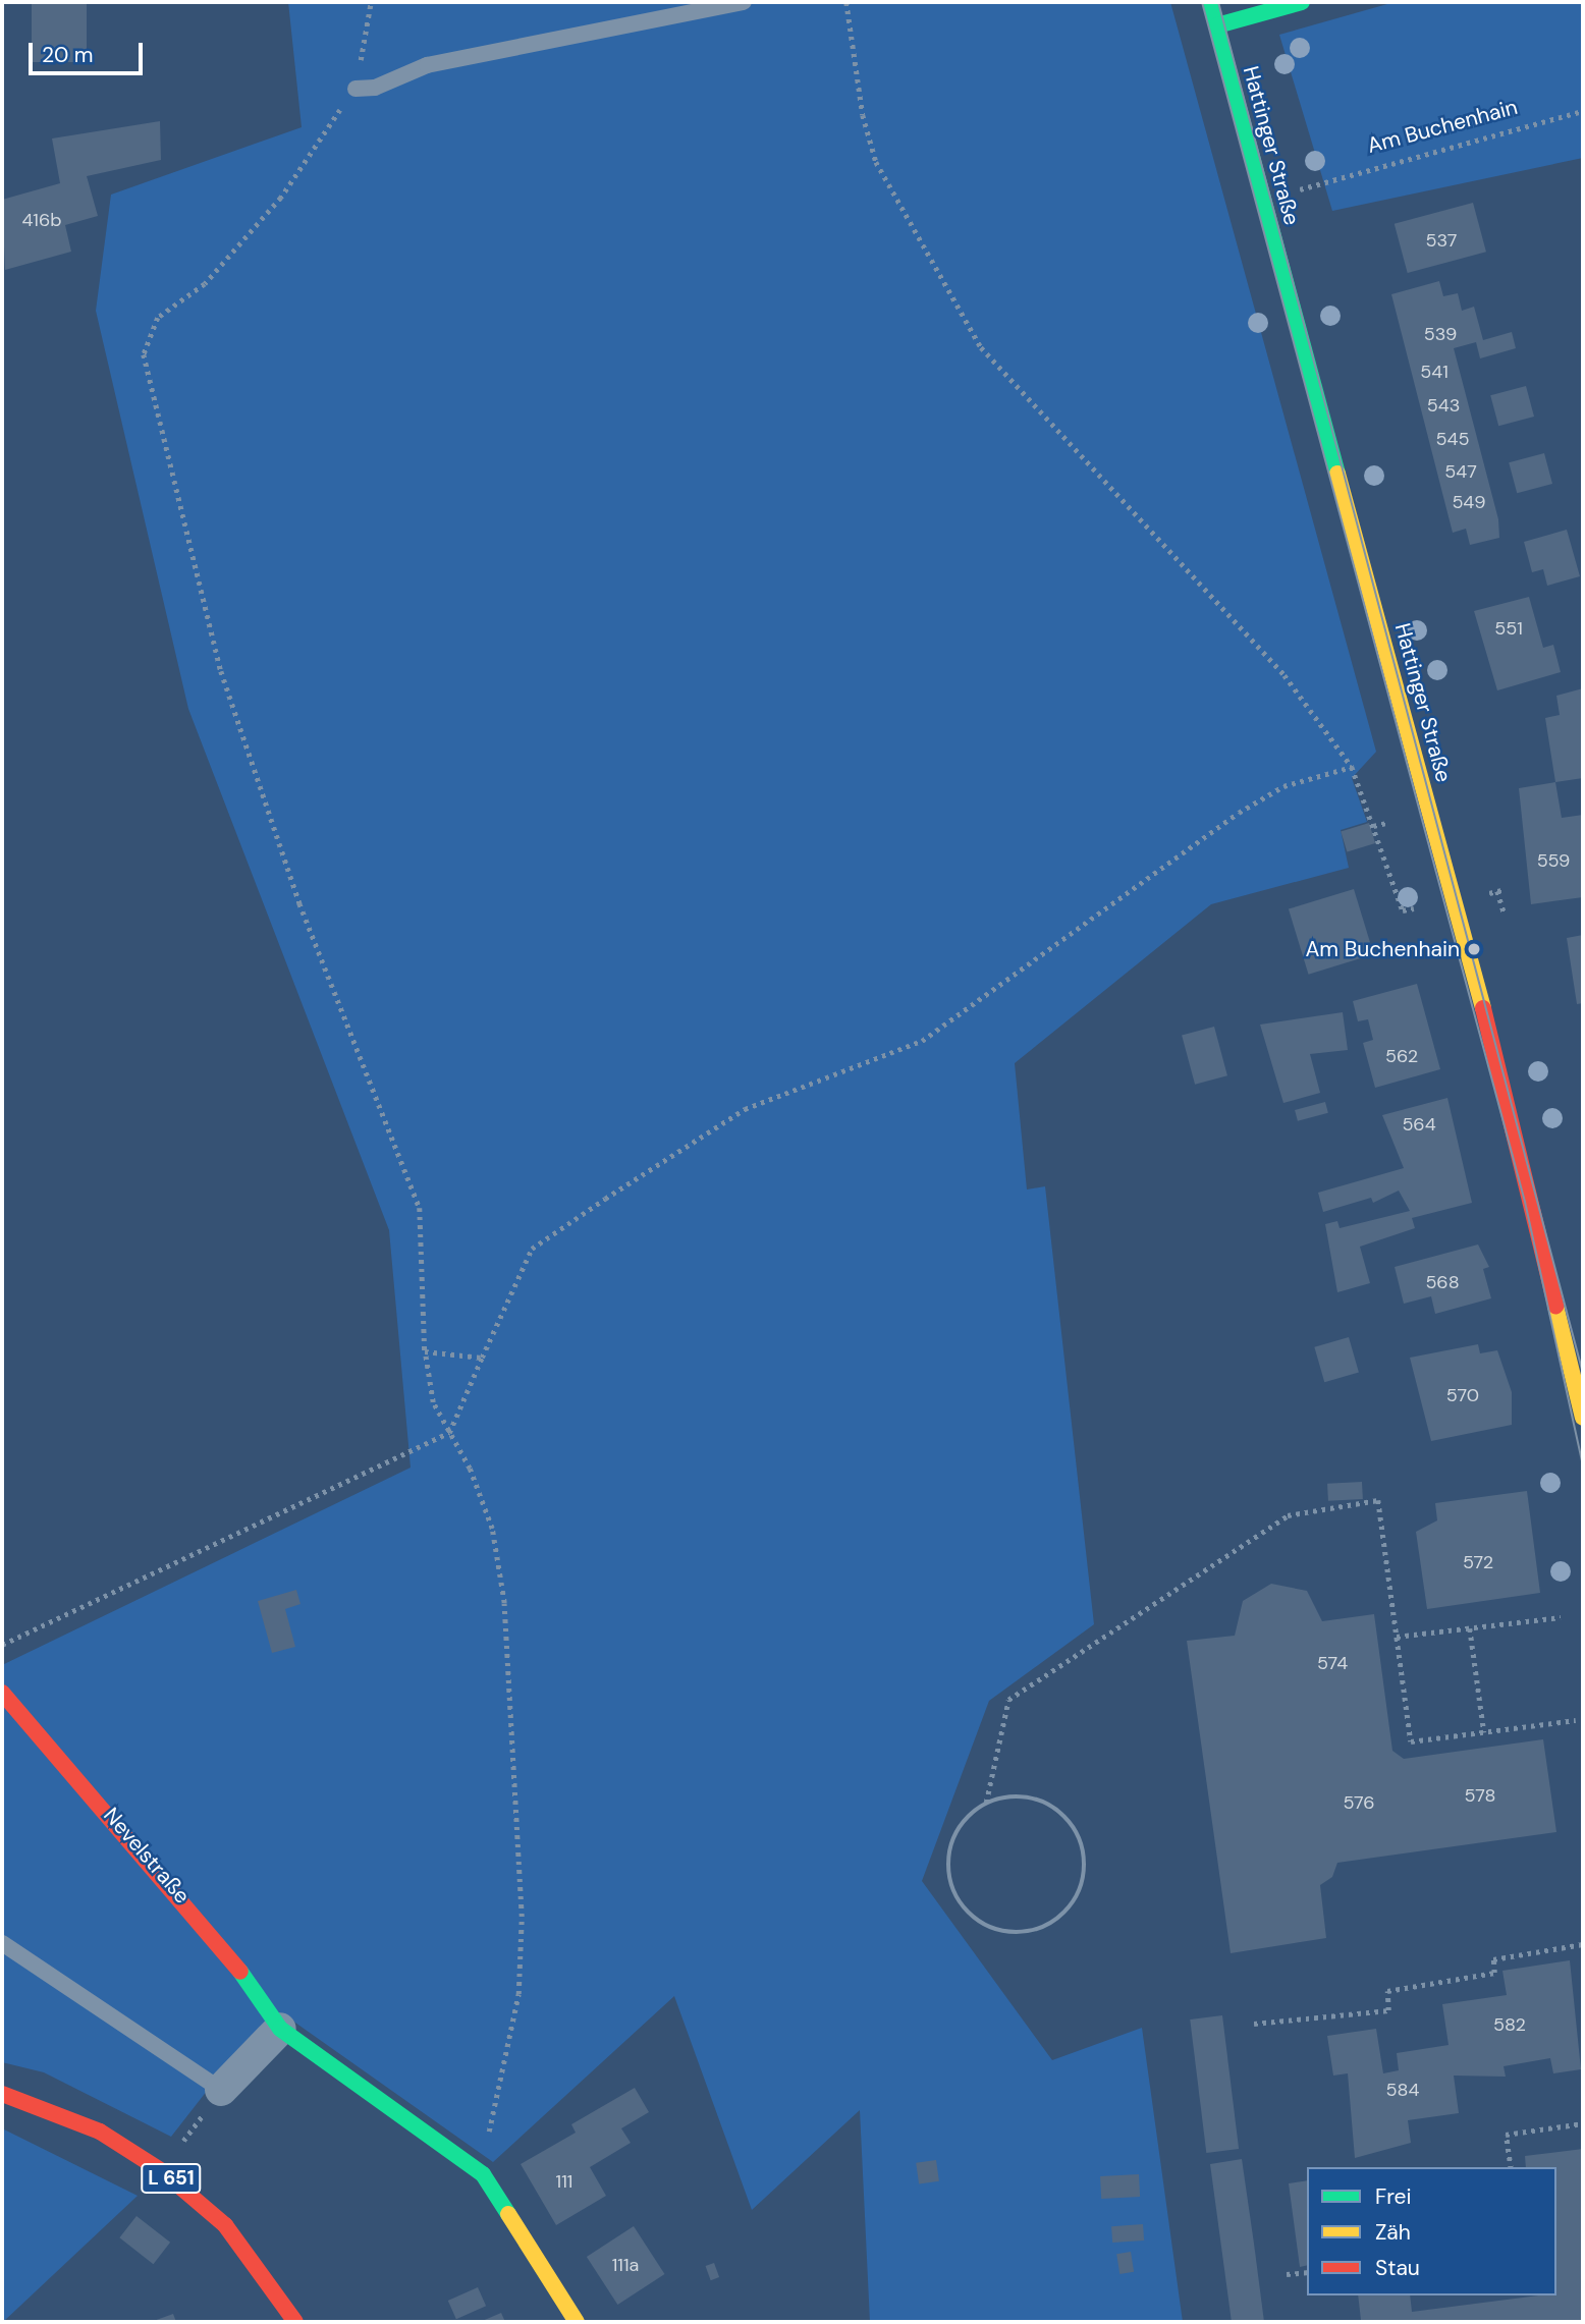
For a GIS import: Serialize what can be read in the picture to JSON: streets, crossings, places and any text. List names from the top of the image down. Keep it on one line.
{"streets":{"main road":["Hattinger Straße","Nevelstraße","L 651"],"path":["Am Buchenhain"]},"places":["Am Buchenhain"],"house_numbers":["416b","537","539","541","543","545","547","549","551","559","562","564","568","570","572","574","578","576","582","584","111","111a"],"legend":["Frei","Zäh","Stau"],"scale_bar":"20 m"}
